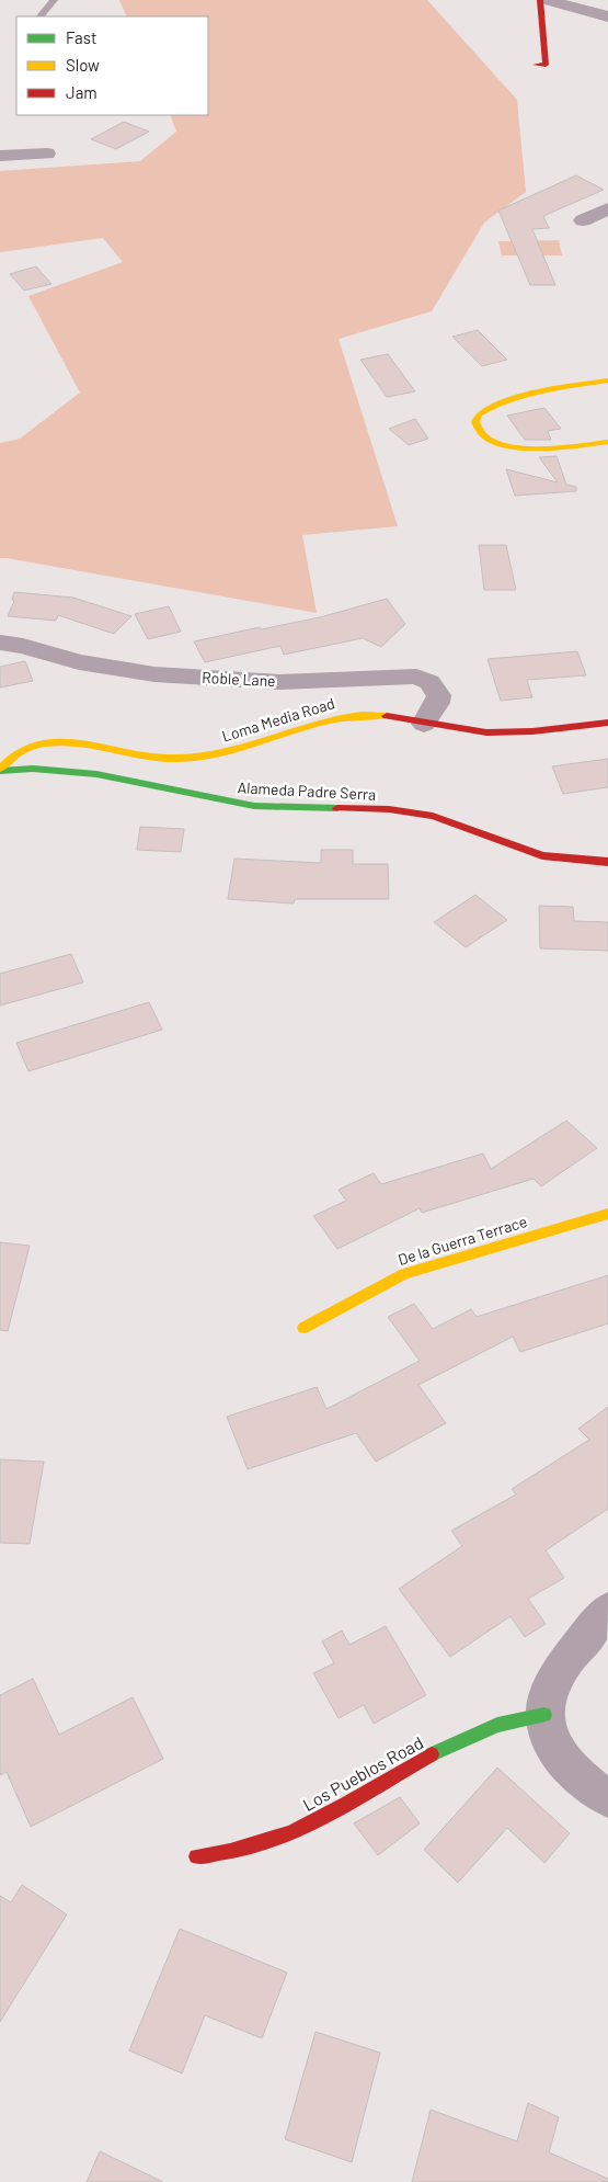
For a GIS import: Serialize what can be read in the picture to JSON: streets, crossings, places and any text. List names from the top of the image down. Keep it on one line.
{"streets":{"street":["Roble Lane","Loma Media Road","Alameda Padre Serra","De la Guerra Terrace","Los Pueblos Road"]},"crossings":[["Roble Lane","Loma Media Road"],["Loma Media Road","Alameda Padre Serra"]],"legend":["Fast","Slow","Jam"]}
